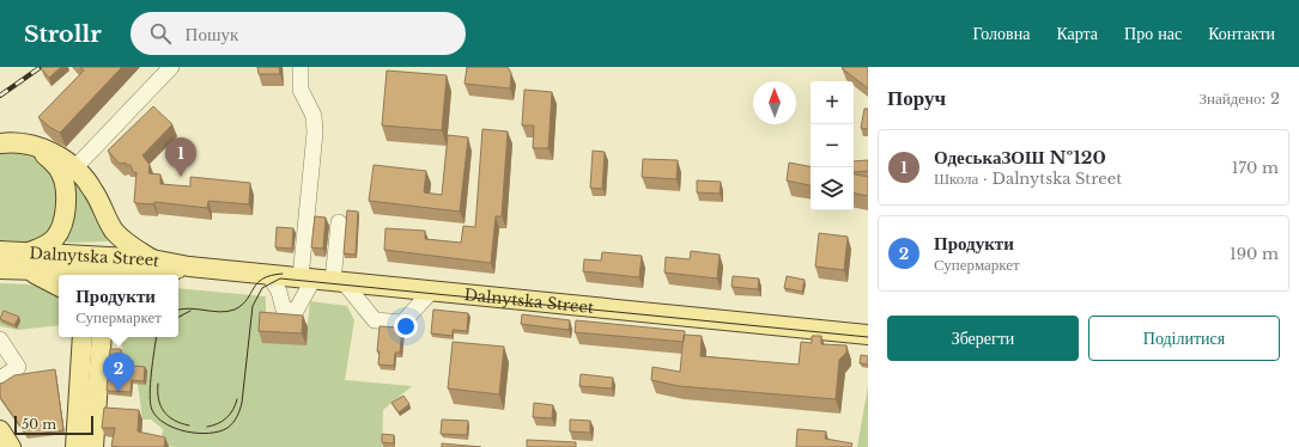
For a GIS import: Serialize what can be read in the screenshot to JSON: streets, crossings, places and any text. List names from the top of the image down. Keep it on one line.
{"streets":{"main road":["Dalnytska Street"]},"scale_bar":"50 m","north":"top","page":{"header":"Strollr","search":"Пошук","nav":["Головна","Карта","Про нас","Контакти"],"heading":["Поруч","Знайдено: 2"],"map_buttons":["+","−"],"list":[{"mark":"1","name":"ОдеськаЗОШ №120","note":"Школа · Dalnytska Street","value":"170 m"},{"mark":"2","name":"Продукти","note":"Супермаркет","value":"190 m"}],"pins":["1","2"],"popup":["Продукти","Супермаркет"],"buttons":["Зберегти","Поділитися"],"scale":"50 m"}}
